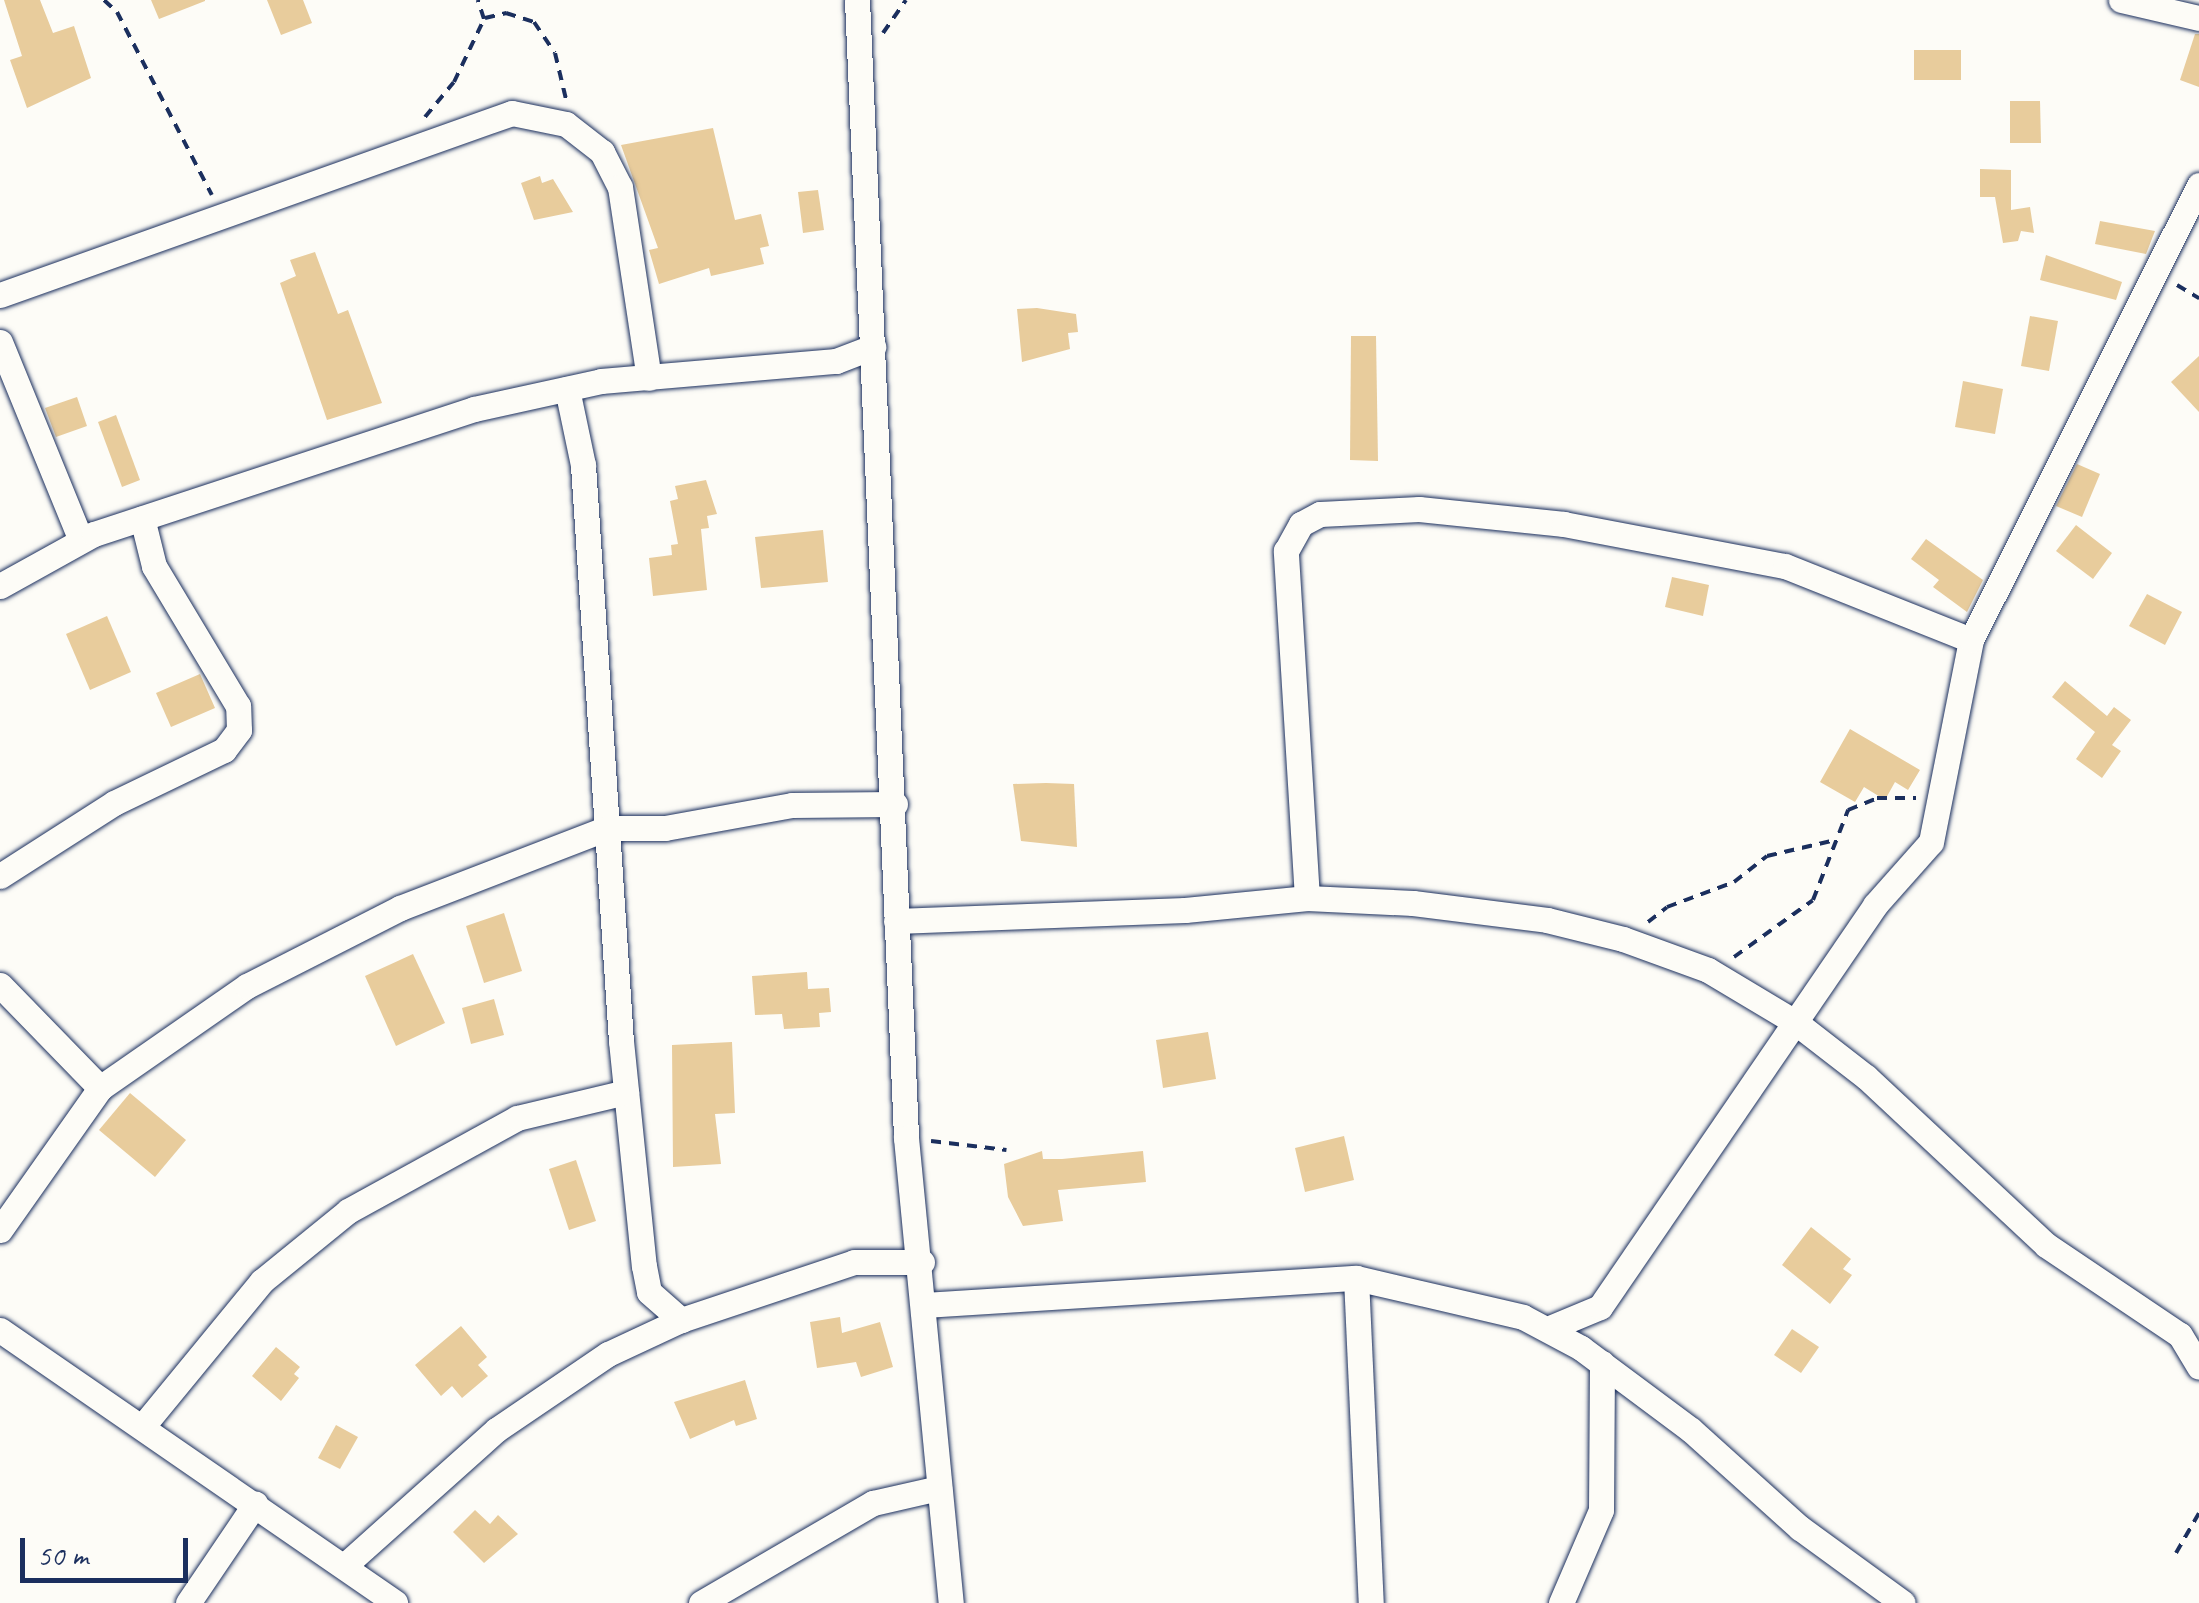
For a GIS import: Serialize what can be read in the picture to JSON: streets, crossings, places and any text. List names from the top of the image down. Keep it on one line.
{"scale_bar":"50 m"}
